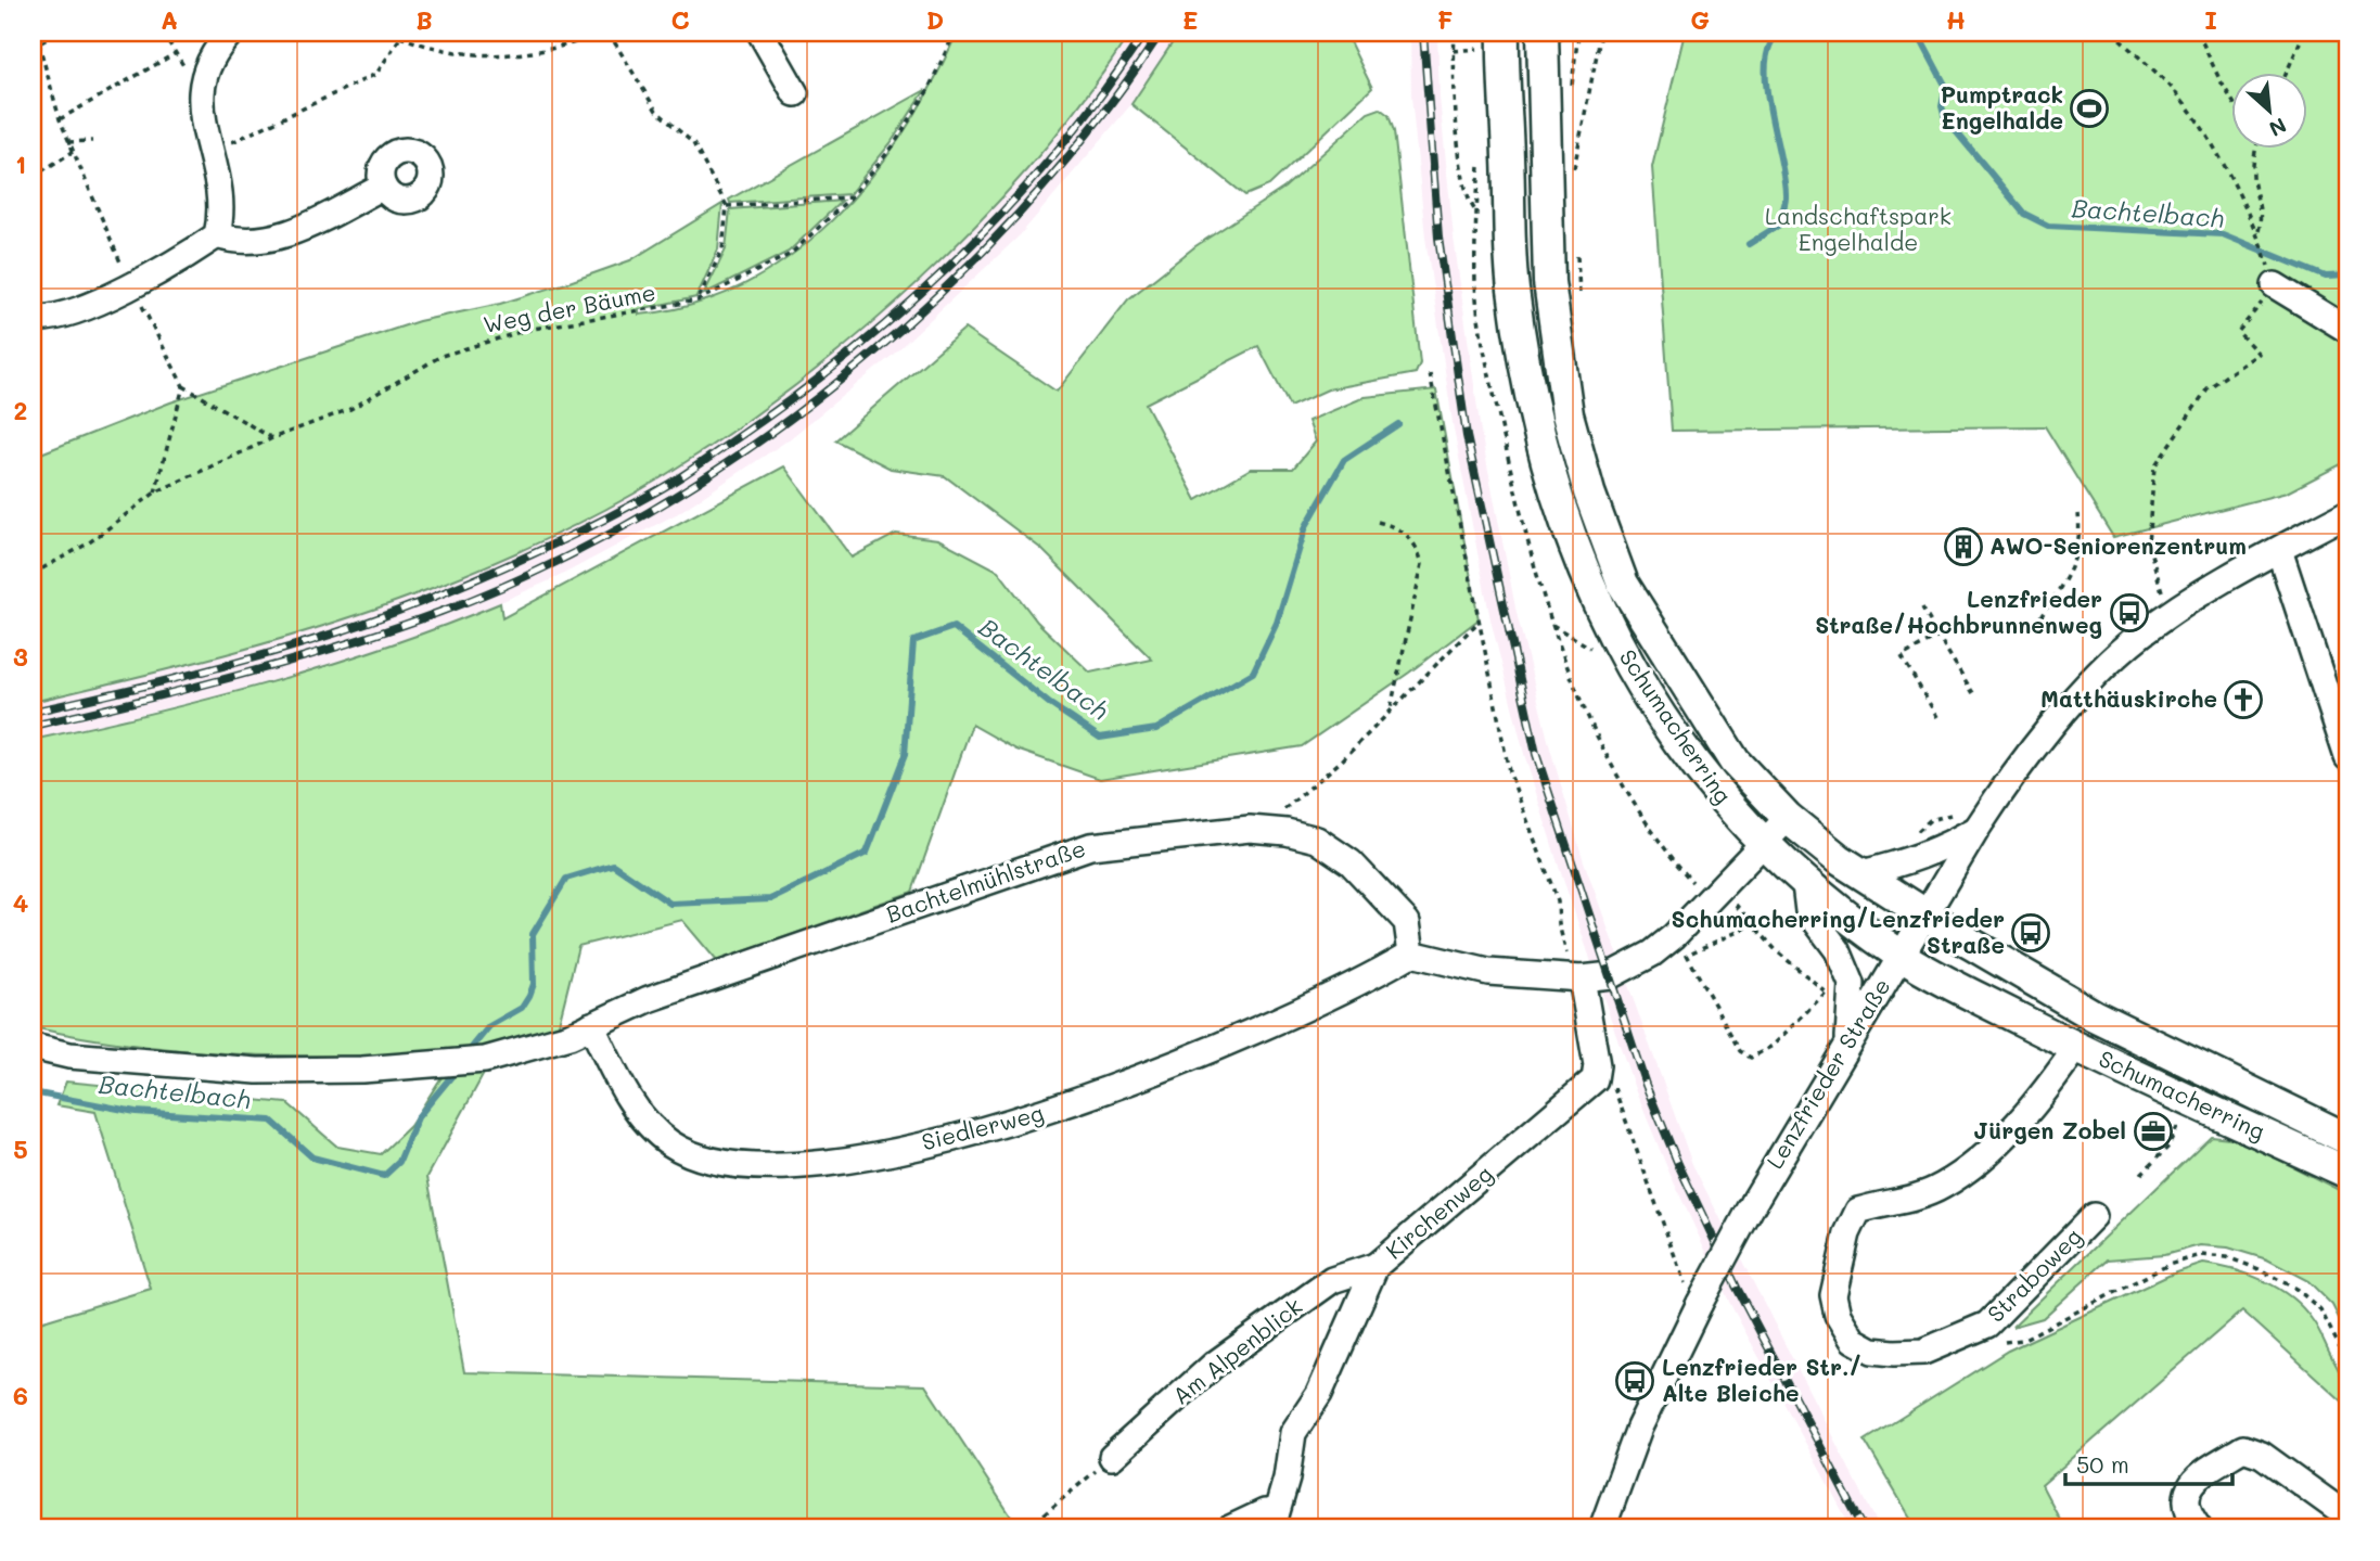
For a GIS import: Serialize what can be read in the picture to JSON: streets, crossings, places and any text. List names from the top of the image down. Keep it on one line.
{"streets":{"main road":["Schumacherring"],"street":["Bachtelmühlstraße","Lenzfrieder Straße","Siedlerweg","Kirchenweg","Straboweg","Am Alpenblick"],"path":["Weg der Bäume"]},"crossings":[["Schumacherring","Lenzfrieder Straße"],["Schumacherring","Straboweg"],["Bachtelmühlstraße","Siedlerweg"],["Kirchenweg","Am Alpenblick"]],"water":["Bachtelbach"],"parks":["Landschaftspark Engelhalde"],"places":{"sports":["Pumptrack Engelhalde"],"building":["AWO-Seniorenzentrum"],"bus stop":["Lenzfrieder Straße/Hochbrunnenweg","Schumacherring/Lenzfrieder Straße","Lenzfrieder Str./ Alte Bleiche"],"church":["Matthäuskirche"],"office":["Jürgen Zobel"]},"scale_bar":"50 m","north":"bottom right","grid":{"columns":["A","B","C","D","E","F","G","H","I"],"rows":["1","2","3","4","5","6"]}}
